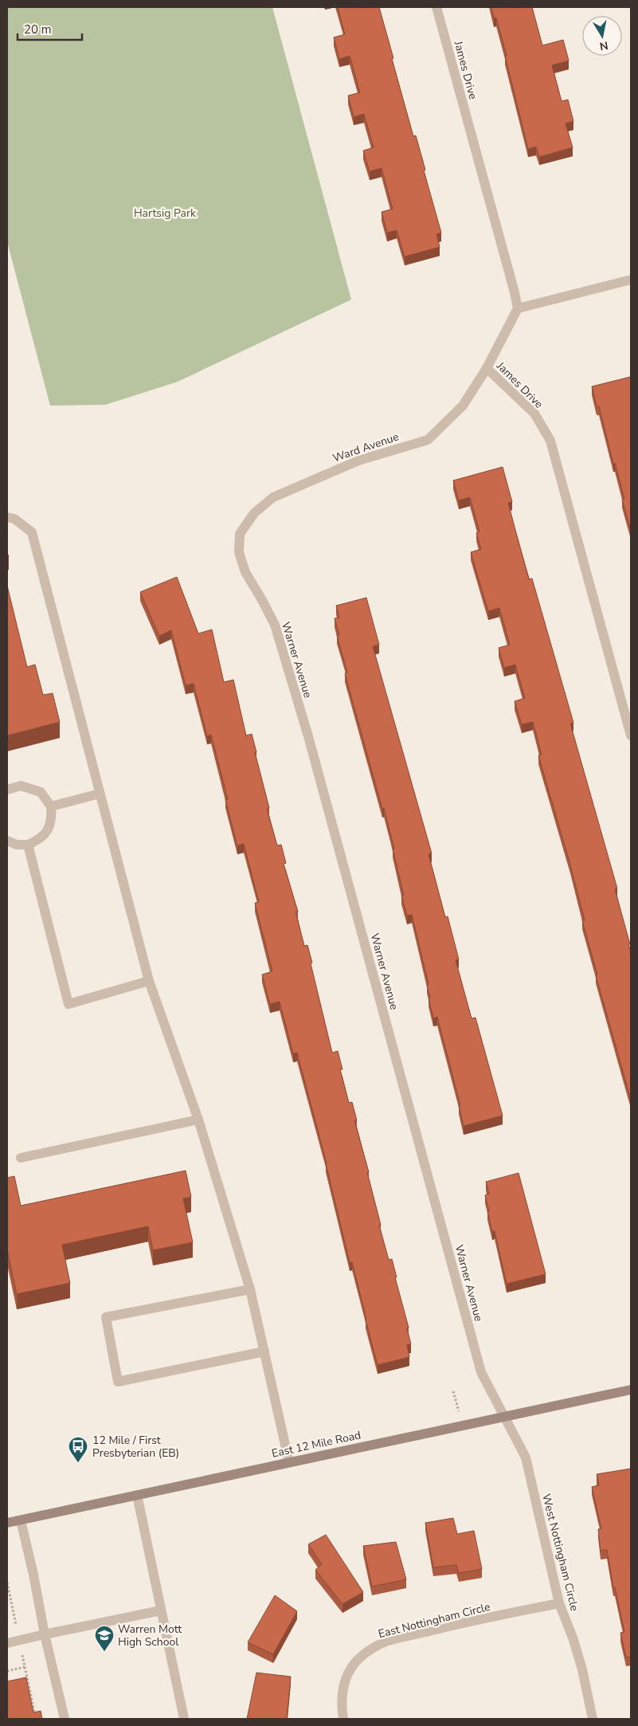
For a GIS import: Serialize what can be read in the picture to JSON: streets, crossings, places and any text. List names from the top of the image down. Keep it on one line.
{"streets":{"main road":["East 12 Mile Road"],"street":["James Drive","Ward Avenue","Warner Avenue","West Nottingham Circle","East Nottingham Circle"]},"crossings":[["James Drive","Ward Avenue"],["Ward Avenue","Warner Avenue"],["Warner Avenue","East 12 Mile Road"],["Warner Avenue","West Nottingham Circle"],["East 12 Mile Road","West Nottingham Circle"],["West Nottingham Circle","East Nottingham Circle"]],"parks":["Hartsig Park"],"places":{"bus stop":["12 Mile / First Presbyterian (EB)"],"school or university":["Warren Mott High School"]},"scale_bar":"20 m","north":"bottom"}
